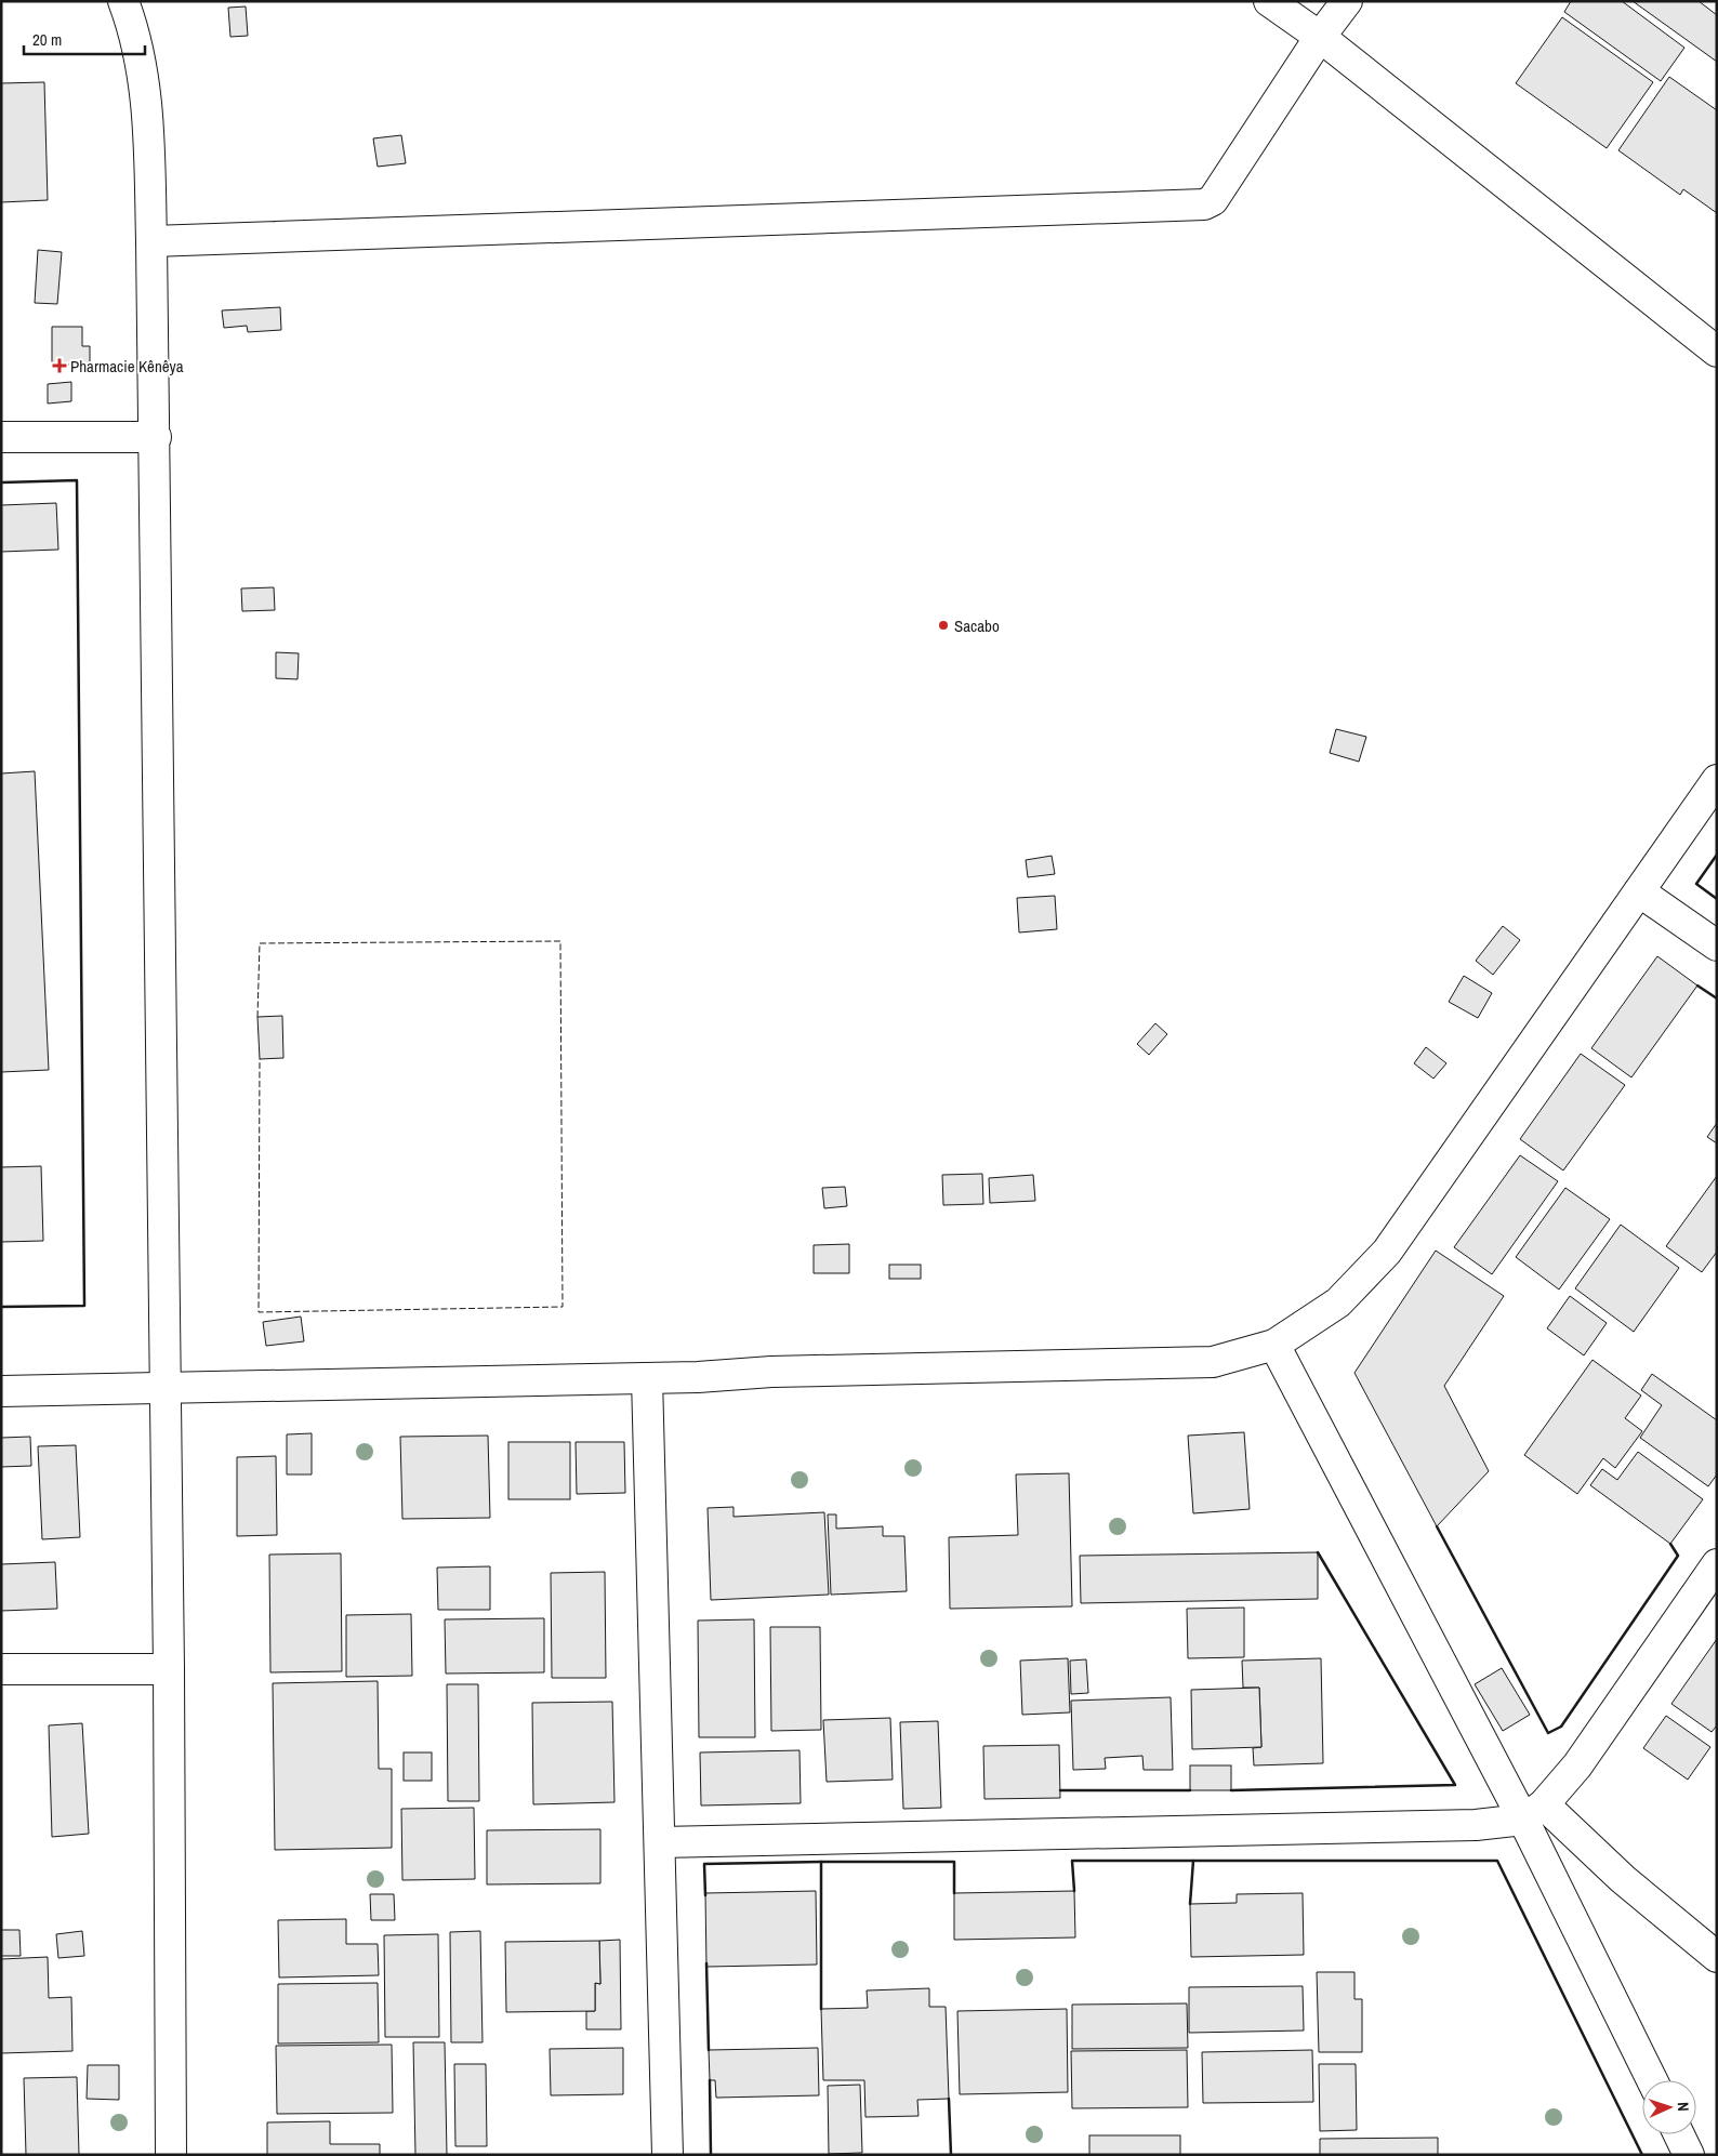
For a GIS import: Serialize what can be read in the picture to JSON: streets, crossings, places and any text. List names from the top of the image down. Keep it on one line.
{"places":{"health":["Pharmacie Kênêya"],"other":["Sacabo"]},"scale_bar":"20 m","north":"right"}
